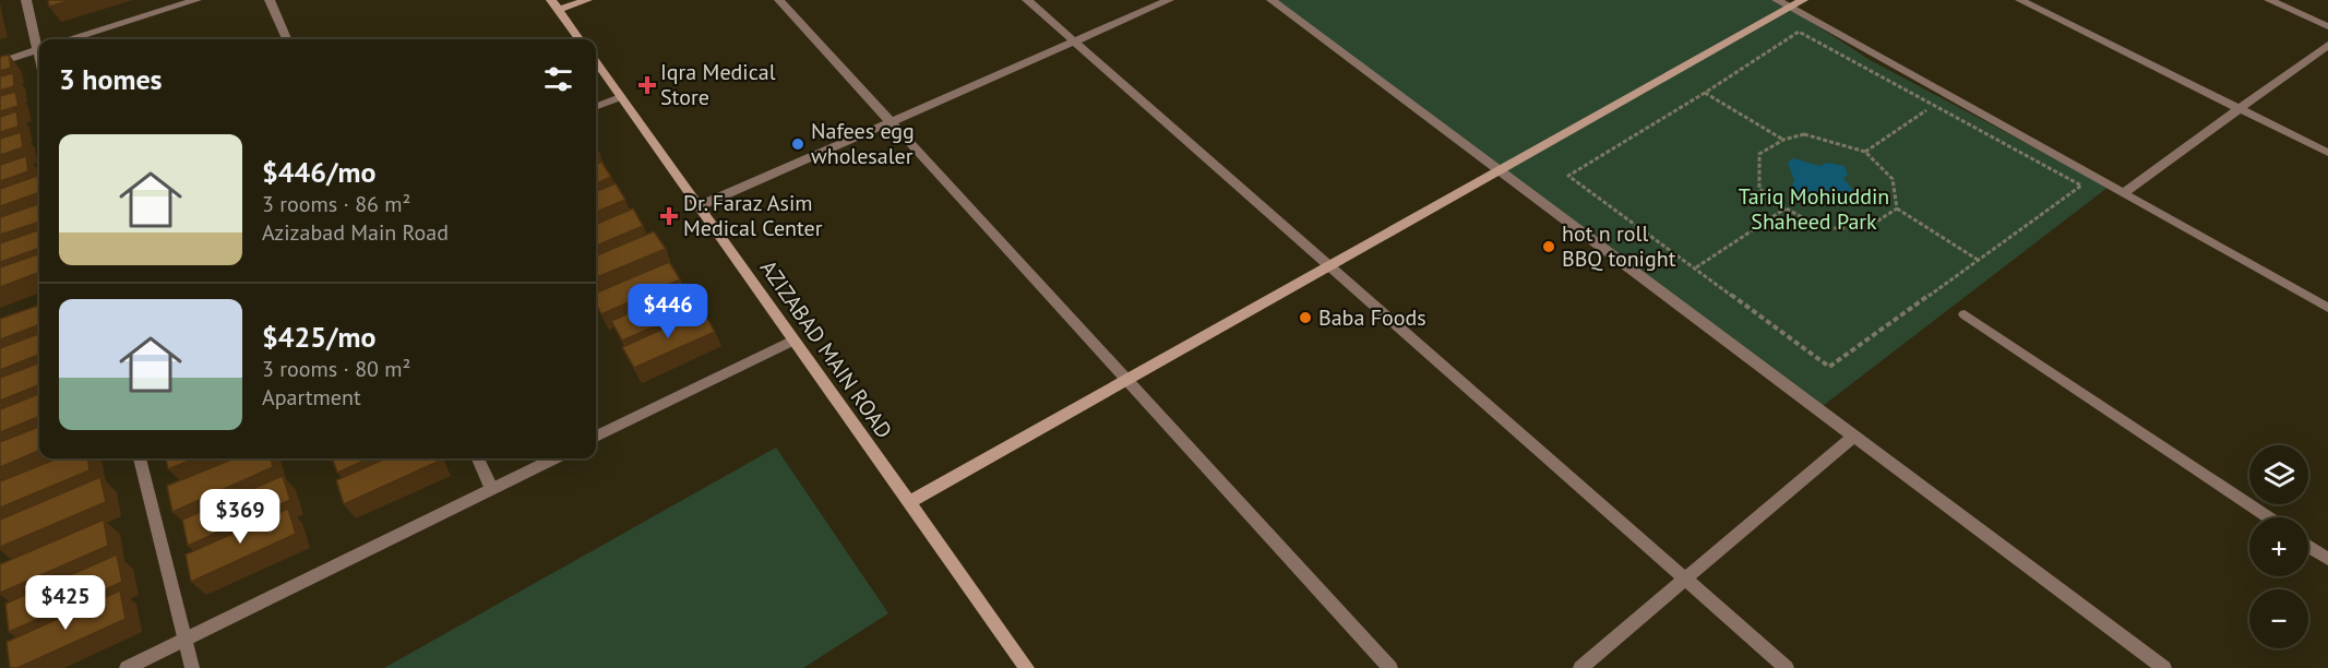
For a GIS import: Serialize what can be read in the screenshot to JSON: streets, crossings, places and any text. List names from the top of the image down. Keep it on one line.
{"streets":{"street":["AZIZABAD MAIN ROAD"]},"parks":["Tariq Mohiuddin Shaheed Park"],"places":{"health":["Iqra Medical Store","Dr. Faraz Asim Medical Center"],"other":["Nafees egg wholesaler","hot n roll BBQ tonight","Baba Foods"]},"page":{"heading":"3 homes","list":[{"name":"$446/mo","note":"3 rooms · 86 m² · Azizabad Main Road"},{"name":"$425/mo","note":"3 rooms · 80 m² · Apartment"}],"price":["$446","$369","$425"],"map_buttons":["+","−"]}}
